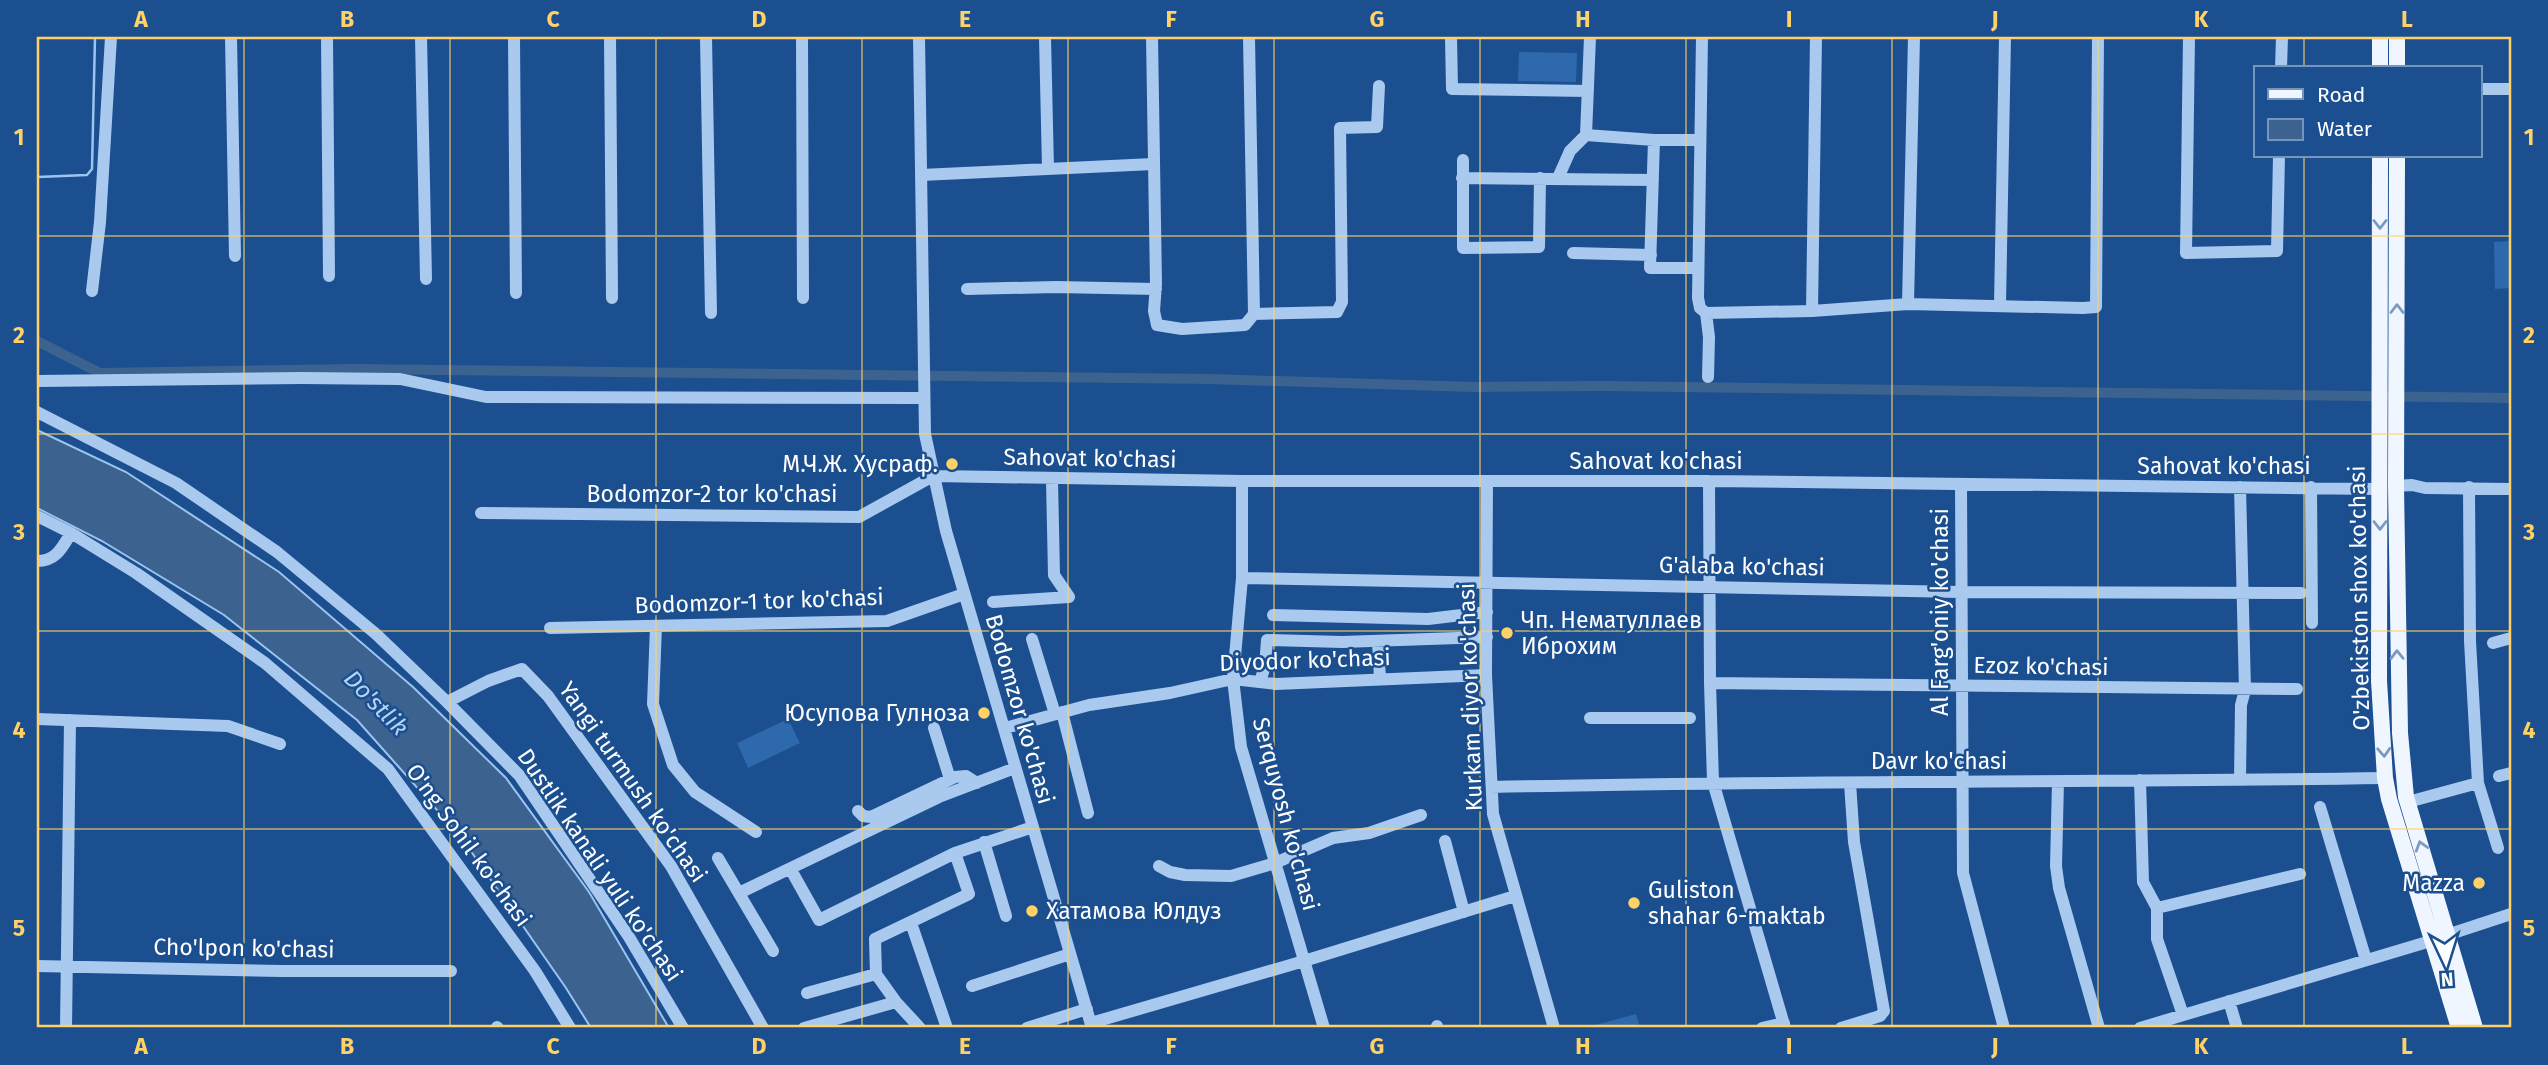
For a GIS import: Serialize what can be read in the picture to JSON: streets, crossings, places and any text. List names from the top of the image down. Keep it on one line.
{"streets":{"main road":["O'zbekiston shox ko'chasi"],"street":["Sahovat ko'chasi","Bodomzor-2 tor ko'chasi","G'alaba ko'chasi","Bodomzor-1 tor ko'chasi","Al Farg'oniy ko'chasi","Diyodor ko'chasi","Ezoz ko'chasi","Kurkam diyor ko'chasi","Bodomzor ko'chasi","Davr ko'chasi","Yangi turmush ko'chasi","Serquyosh ko'chasi","O'ng Sohil ko'chasi","Dustlik kanali yuli ko'chasi","Cho'lpon ko'chasi"]},"crossings":[["Sahovat ko'chasi","Bodomzor-2 tor ko'chasi"],["Sahovat ko'chasi","O'zbekiston shox ko'chasi"],["Sahovat ko'chasi","Al Farg'oniy ko'chasi"],["Sahovat ko'chasi","Kurkam diyor ko'chasi"],["Sahovat ko'chasi","Bodomzor ko'chasi"],["Sahovat ko'chasi","Serquyosh ko'chasi"],["Bodomzor-2 tor ko'chasi","Bodomzor ko'chasi"],["G'alaba ko'chasi","Al Farg'oniy ko'chasi"],["G'alaba ko'chasi","Kurkam diyor ko'chasi"],["G'alaba ko'chasi","Serquyosh ko'chasi"],["O'zbekiston shox ko'chasi","Davr ko'chasi"],["Bodomzor-1 tor ko'chasi","Bodomzor ko'chasi"],["Al Farg'oniy ko'chasi","Ezoz ko'chasi"],["Al Farg'oniy ko'chasi","Davr ko'chasi"],["Diyodor ko'chasi","Kurkam diyor ko'chasi"],["Diyodor ko'chasi","Bodomzor ko'chasi"],["Diyodor ko'chasi","Serquyosh ko'chasi"],["Kurkam diyor ko'chasi","Davr ko'chasi"],["Yangi turmush ko'chasi","Dustlik kanali yuli ko'chasi"]],"water":["Do'stlik"],"places":["М.Ч.Ж. Хусраф.","Чп. Нематуллаев Иброхим","Юсупова Гулноза","Mazza","Guliston shahar 6-maktab","Хатамова Юлдуз"],"legend":["Road","Water"],"north":"bottom","grid":{"columns":["A","B","C","D","E","F","G","H","I","J","K","L"],"rows":["1","2","3","4","5"]}}
